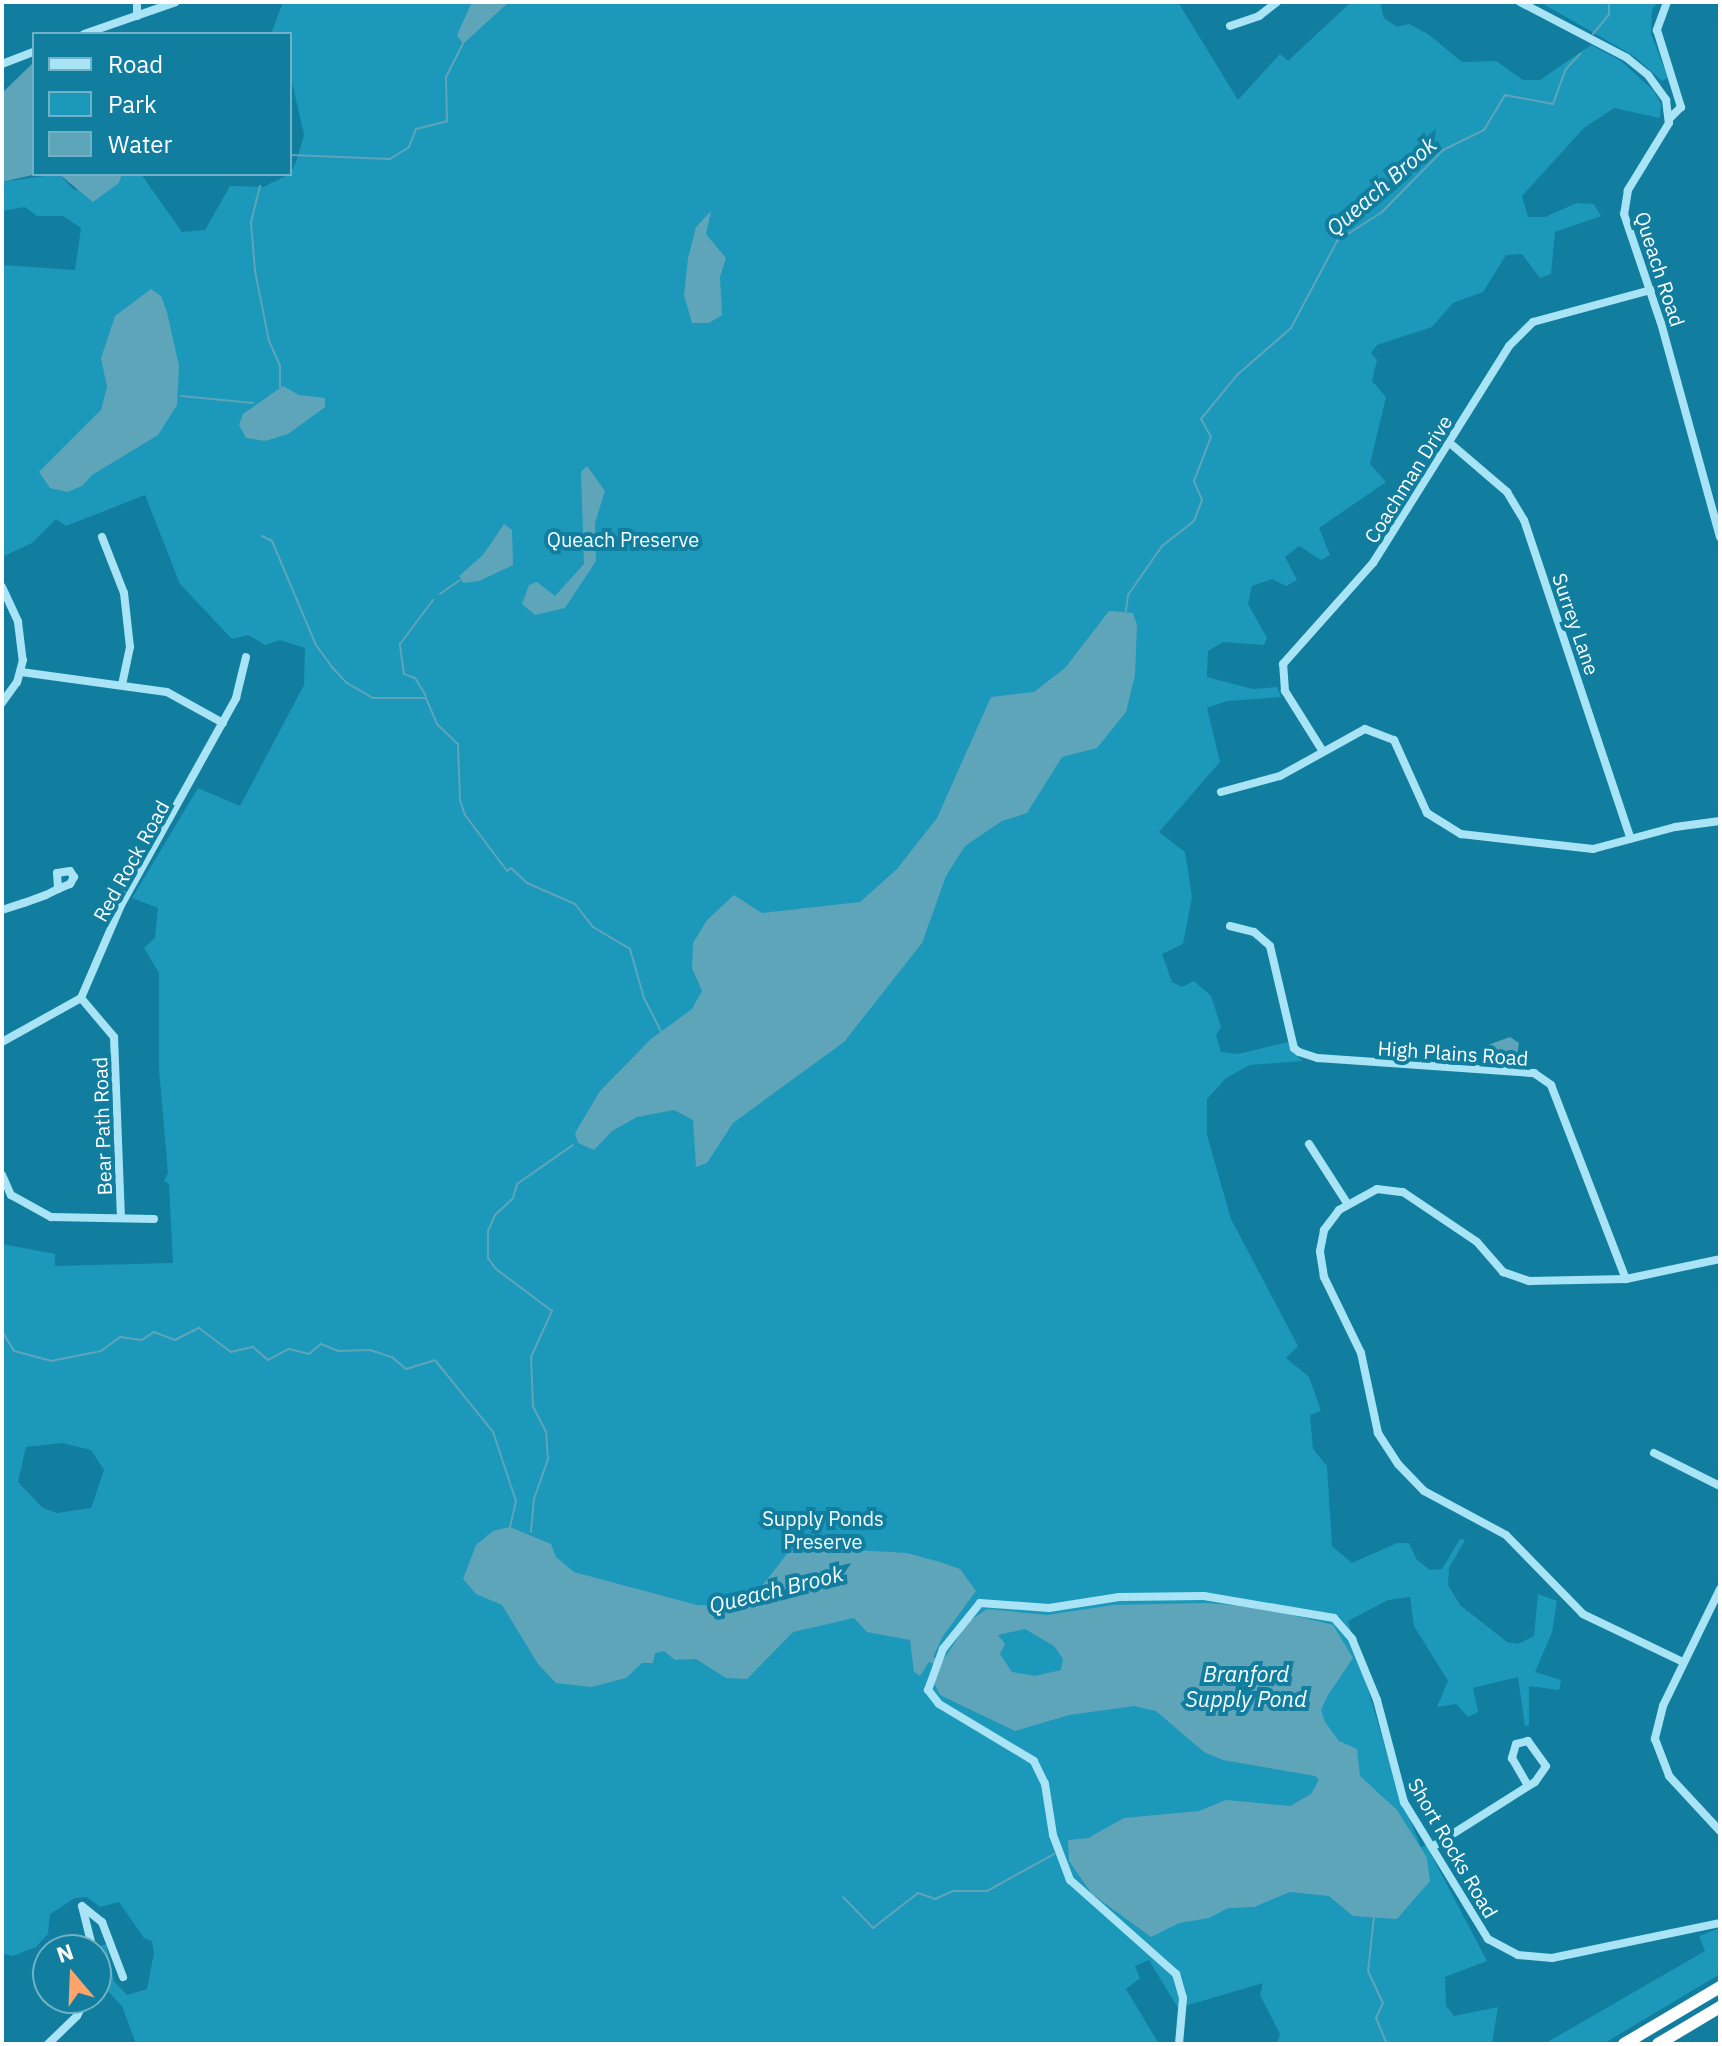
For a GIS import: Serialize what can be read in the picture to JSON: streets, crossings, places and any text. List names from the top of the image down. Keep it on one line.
{"streets":{"street":["Queach Road","Coachman Drive","Surrey Lane","Red Rock Road","High Plains Road","Bear Path Road","Short Rocks Road"]},"crossings":[["Queach Road","Coachman Drive"],["Coachman Drive","Surrey Lane"],["Red Rock Road","Bear Path Road"]],"water":["Queach Brook","Branford Supply Pond"],"parks":["Queach Preserve","Supply Ponds Preserve"],"legend":["Road","Park","Water"],"north":"top"}
